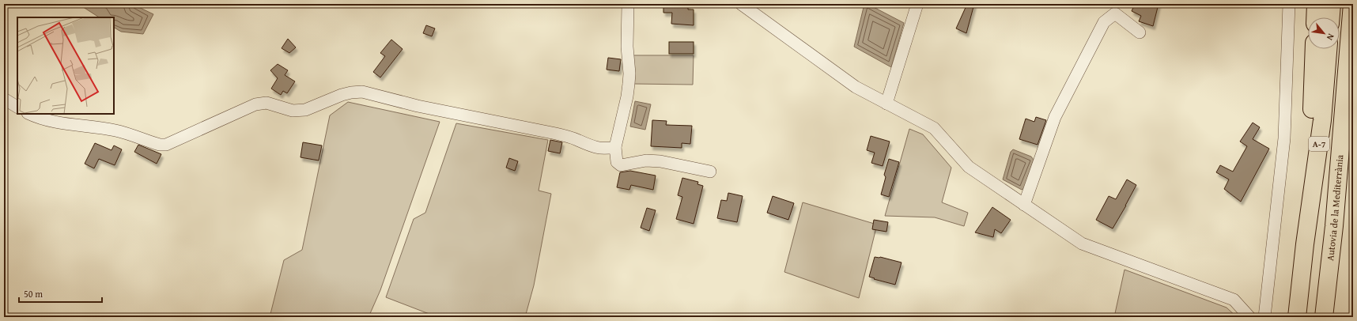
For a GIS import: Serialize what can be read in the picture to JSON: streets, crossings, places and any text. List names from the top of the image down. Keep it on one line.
{"streets":{"highway":["A-7","Autovia de la Mediterrània"]},"scale_bar":"50 m","north":"bottom right"}
